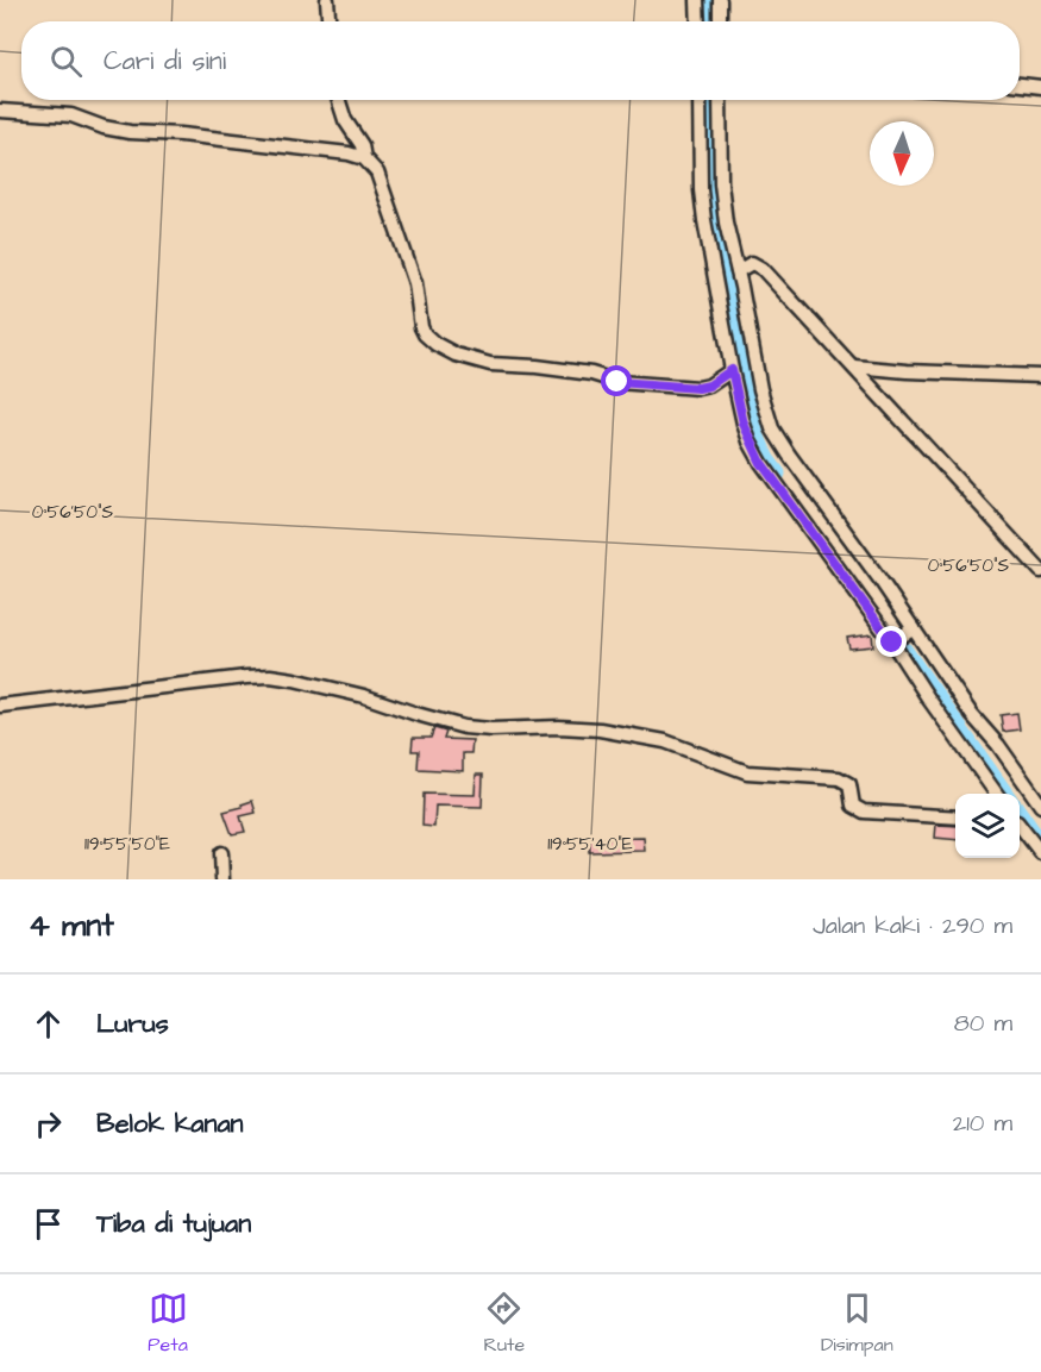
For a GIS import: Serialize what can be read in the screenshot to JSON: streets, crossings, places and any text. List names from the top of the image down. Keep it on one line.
{"north":"bottom","page":{"search":"Cari di sini","heading":["4 mnt","Jalan kaki · 290 m"],"list":[["Lurus","80 m"],["Belok kanan","210 m"],"Tiba di tujuan"],"nav":["Peta","Rute","Disimpan"]},"coordinates":["0°56'50\"S","119°55'50\"E","119°55'40\"E"]}
